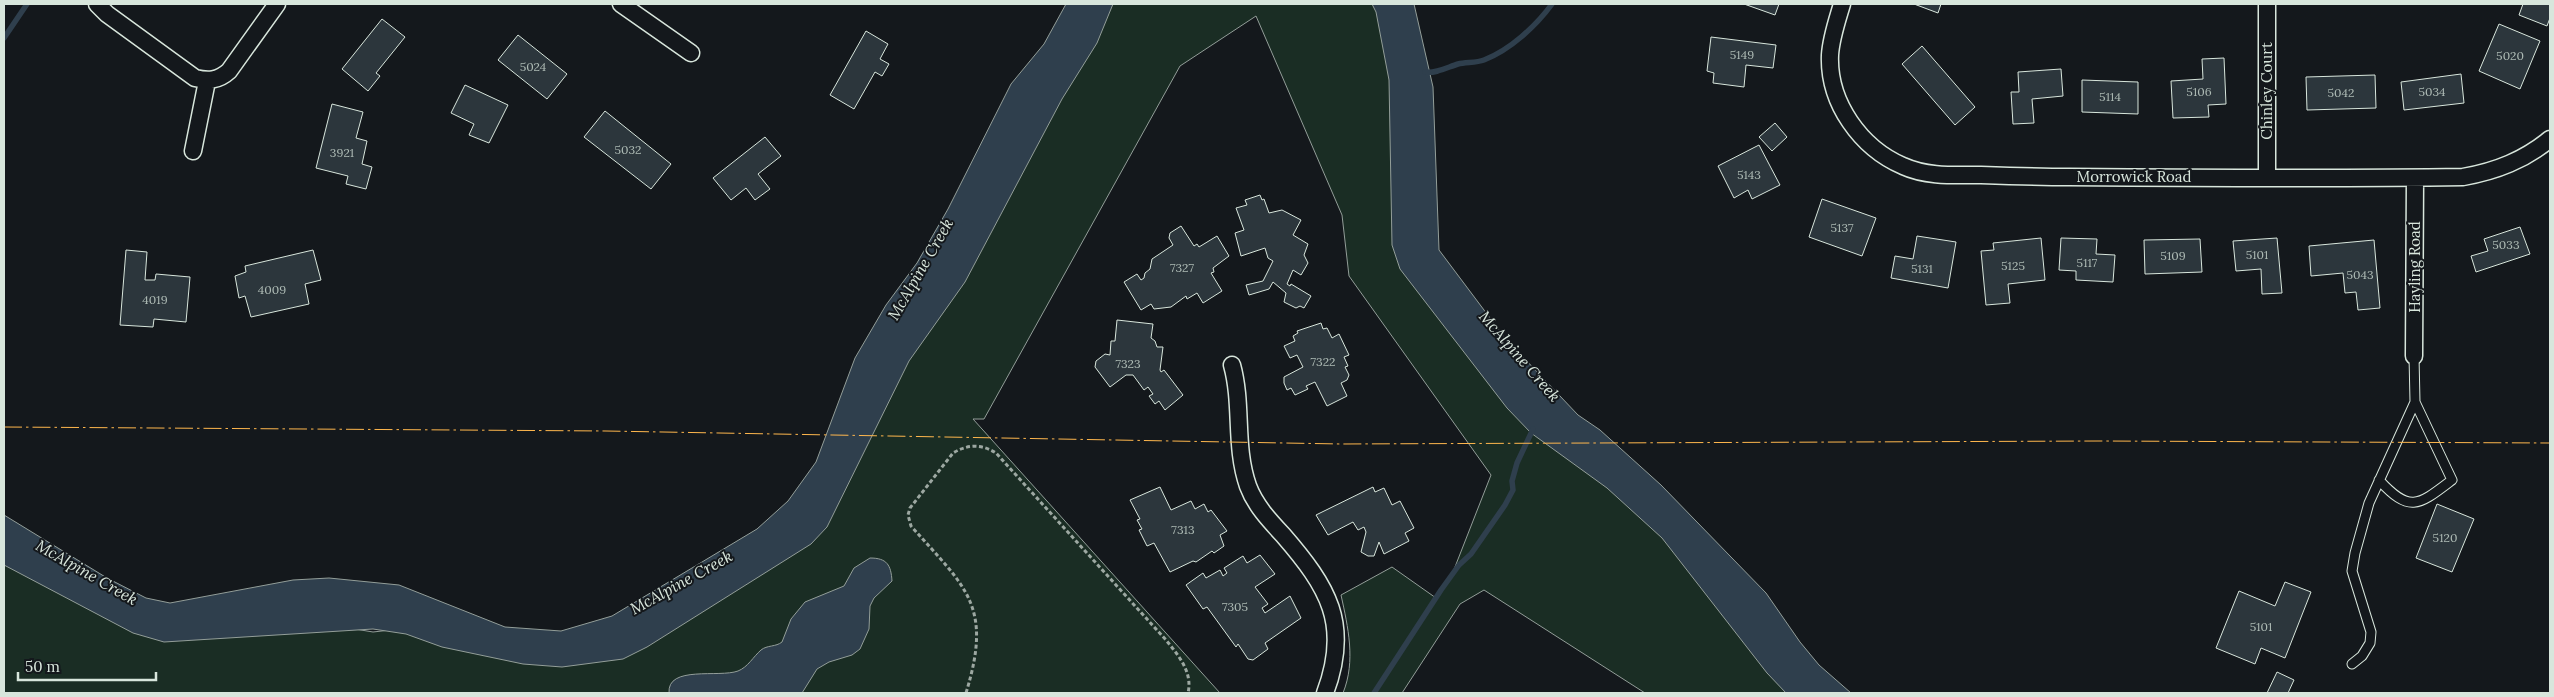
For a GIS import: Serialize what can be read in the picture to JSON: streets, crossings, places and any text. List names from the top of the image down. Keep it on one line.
{"streets":{"street":["Chinley Court","Morrowick Road","Hayling Road"]},"crossings":[["Chinley Court","Morrowick Road"],["Morrowick Road","Hayling Road"]],"water":["McAlpine Creek"],"house_numbers":["5149","5020","5024","5106","5034","5042","5114","5032","3921","5143","5137","5033","5101","5109","5117","5125","7327","5131","5043","4009","4019","7322","7323","7313","5120","7305","5101"],"scale_bar":"50 m"}
